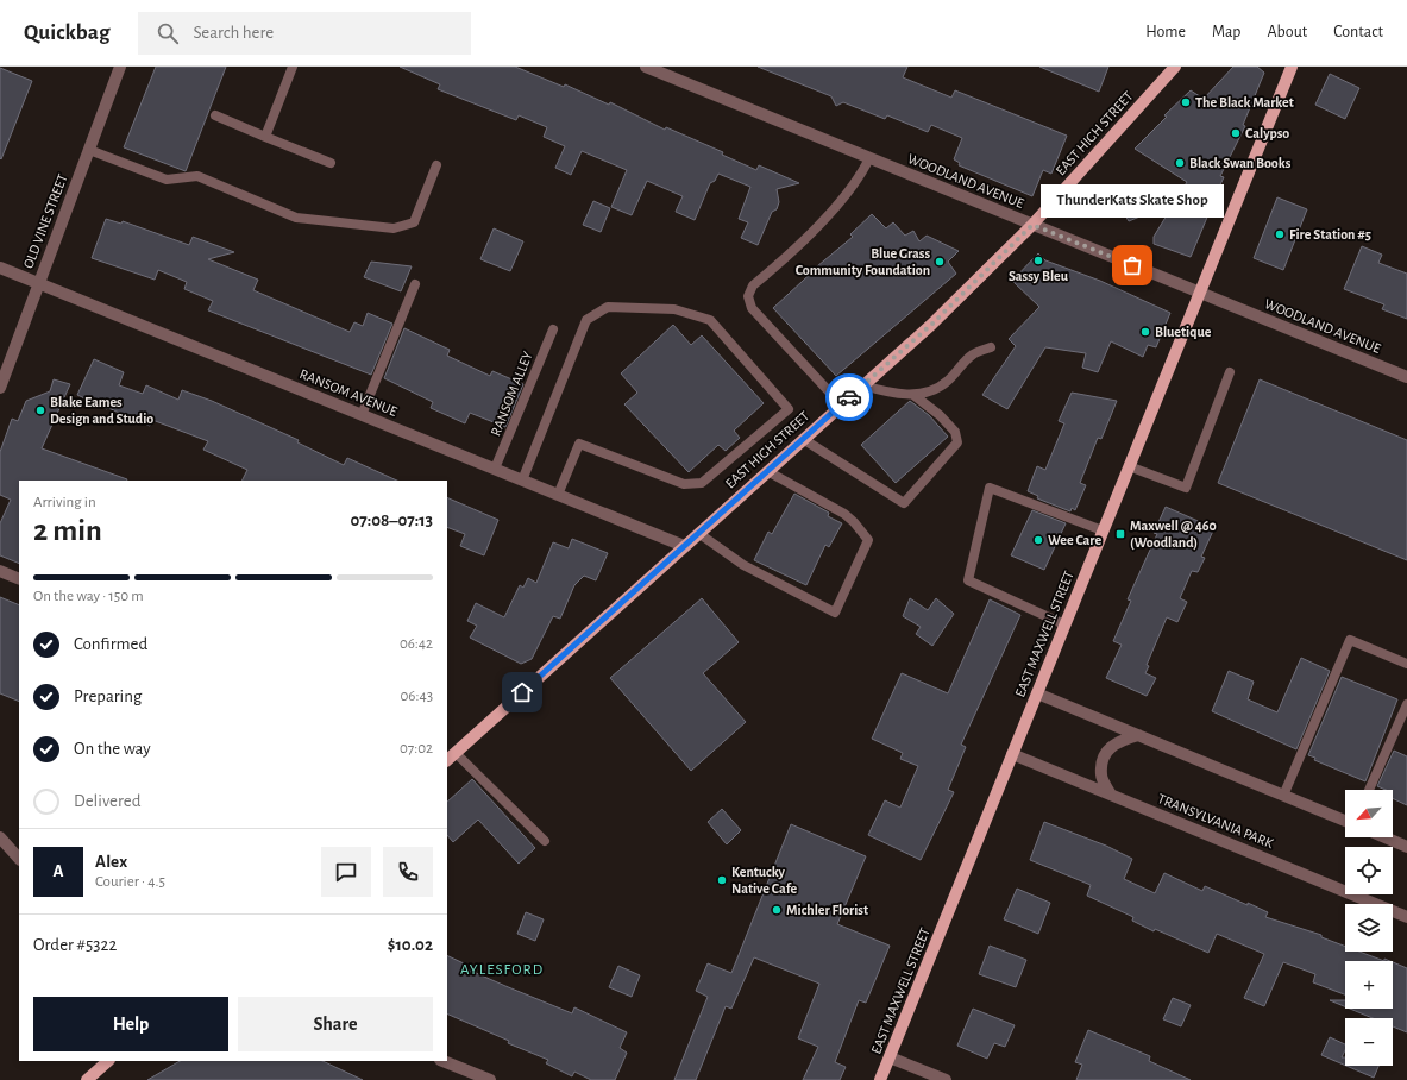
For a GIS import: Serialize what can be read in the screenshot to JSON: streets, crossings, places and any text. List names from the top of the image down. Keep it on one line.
{"streets":{"main road":["EAST HIGH STREET","EAST MAXWELL STREET"],"street":["WOODLAND AVENUE","OLD VINE STREET","RANSOM AVENUE","TRANSYLVANIA PARK"],"lane":["RANSOM ALLEY"]},"crossings":[["EAST HIGH STREET","WOODLAND AVENUE"],["EAST HIGH STREET","RANSOM AVENUE"],["WOODLAND AVENUE","EAST MAXWELL STREET"],["OLD VINE STREET","RANSOM AVENUE"],["RANSOM AVENUE","RANSOM ALLEY"],["EAST MAXWELL STREET","TRANSYLVANIA PARK"]],"districts":["AYLESFORD"],"places":{"other":["The Black Market","Calypso","Black Swan Books","Fire Station #5","Sassy Bleu","Blue Grass Community Foundation","ThunderKats Skate Shop","Bluetique","Blake Eames Design and Studio","Wee Care","Kentucky Native Cafe","Michler Florist"],"transit":["Maxwell @ 460 (Woodland)"]},"north":"bottom left","page":{"header":"Quickbag","search":"Search here","nav":["Home","Map","About","Contact"],"bubble":"ThunderKats Skate Shop","heading":["2 min","Arriving in","07:08–07:13"],"panel":["Alex","Courier · 4.5","Order #5322","$10.02"],"bar":"On the way · 150 m","list":[["Confirmed","06:42"],["Preparing","06:43"],["On the way","07:02"],"Delivered"],"map_buttons":["+","−"],"round":"A","buttons":["Help","Share"]}}
